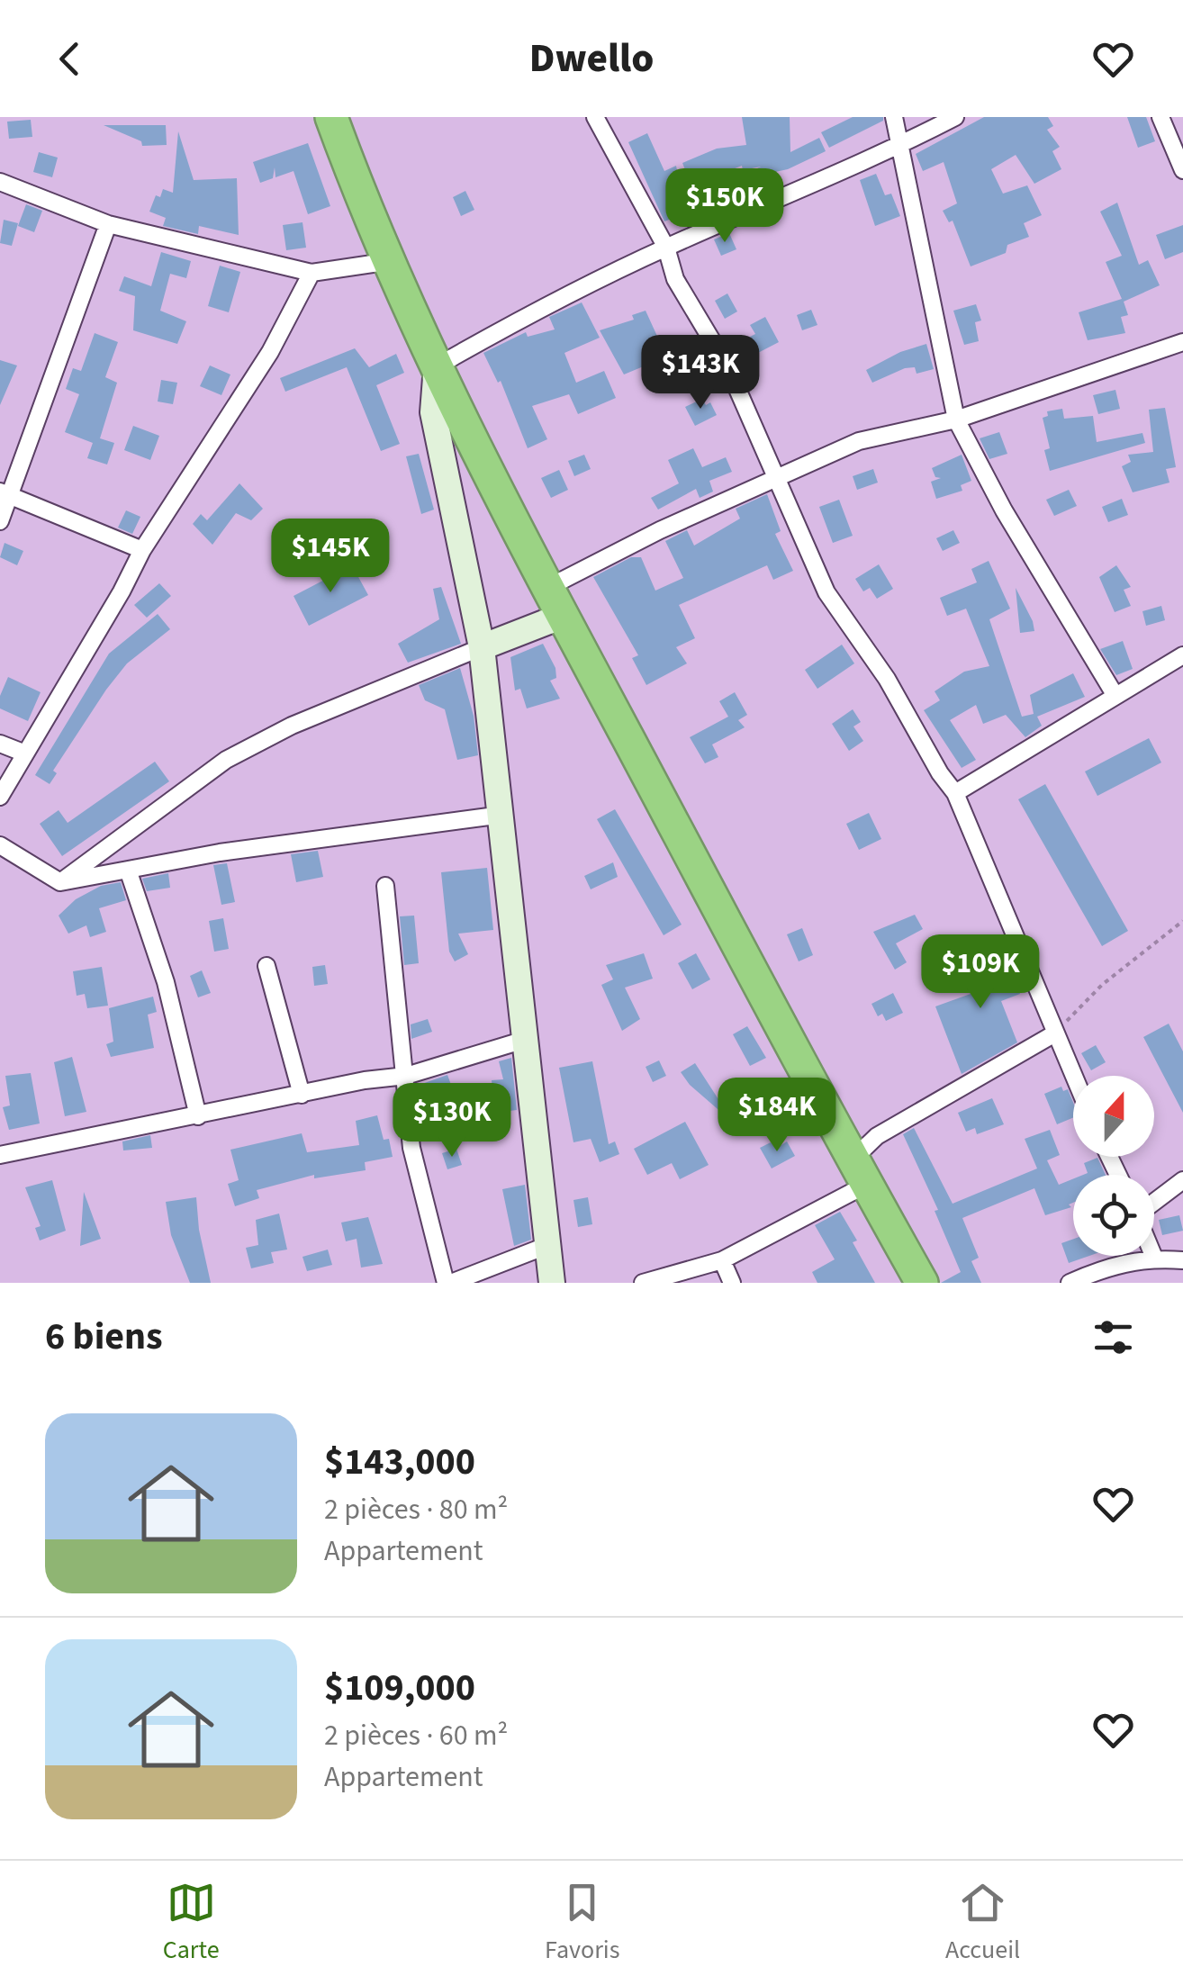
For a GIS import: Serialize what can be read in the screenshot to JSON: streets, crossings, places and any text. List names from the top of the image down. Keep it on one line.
{"north":"top","page":{"header":"Dwello","price":["$150K","$143K","$145K","$109K","$184K","$130K"],"heading":"6 biens","list":[{"name":"$143,000","note":"2 pièces · 80 m² · Appartement"},{"name":"$109,000","note":"2 pièces · 60 m² · Appartement"}],"tabs":["Carte","Favoris","Accueil"]}}
